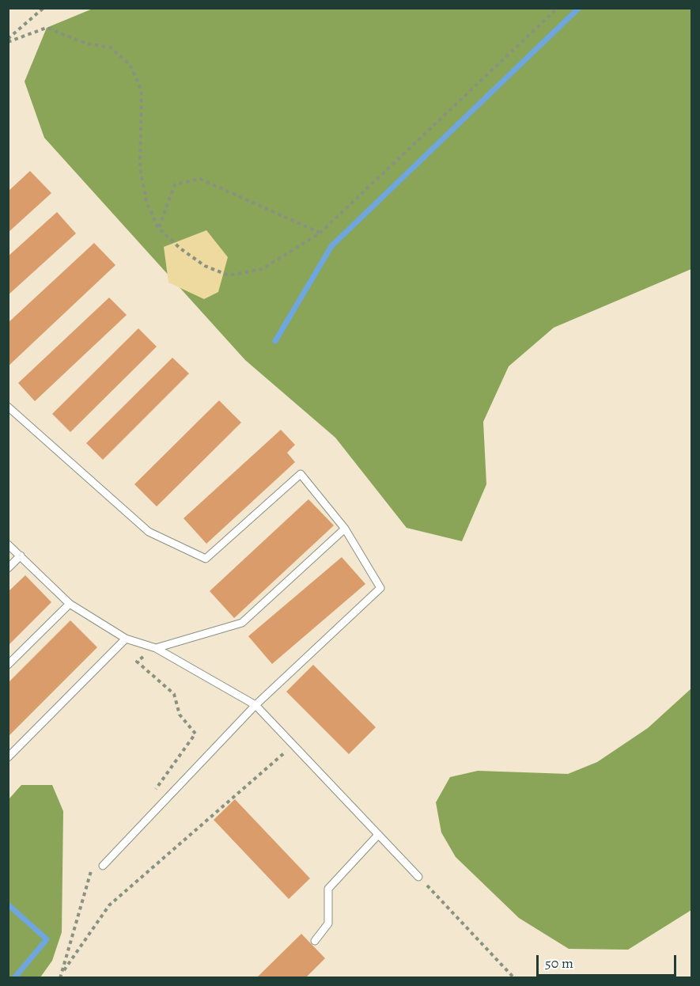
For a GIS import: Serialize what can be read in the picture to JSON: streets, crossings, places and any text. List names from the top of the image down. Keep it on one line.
{"scale_bar":"50 m"}
